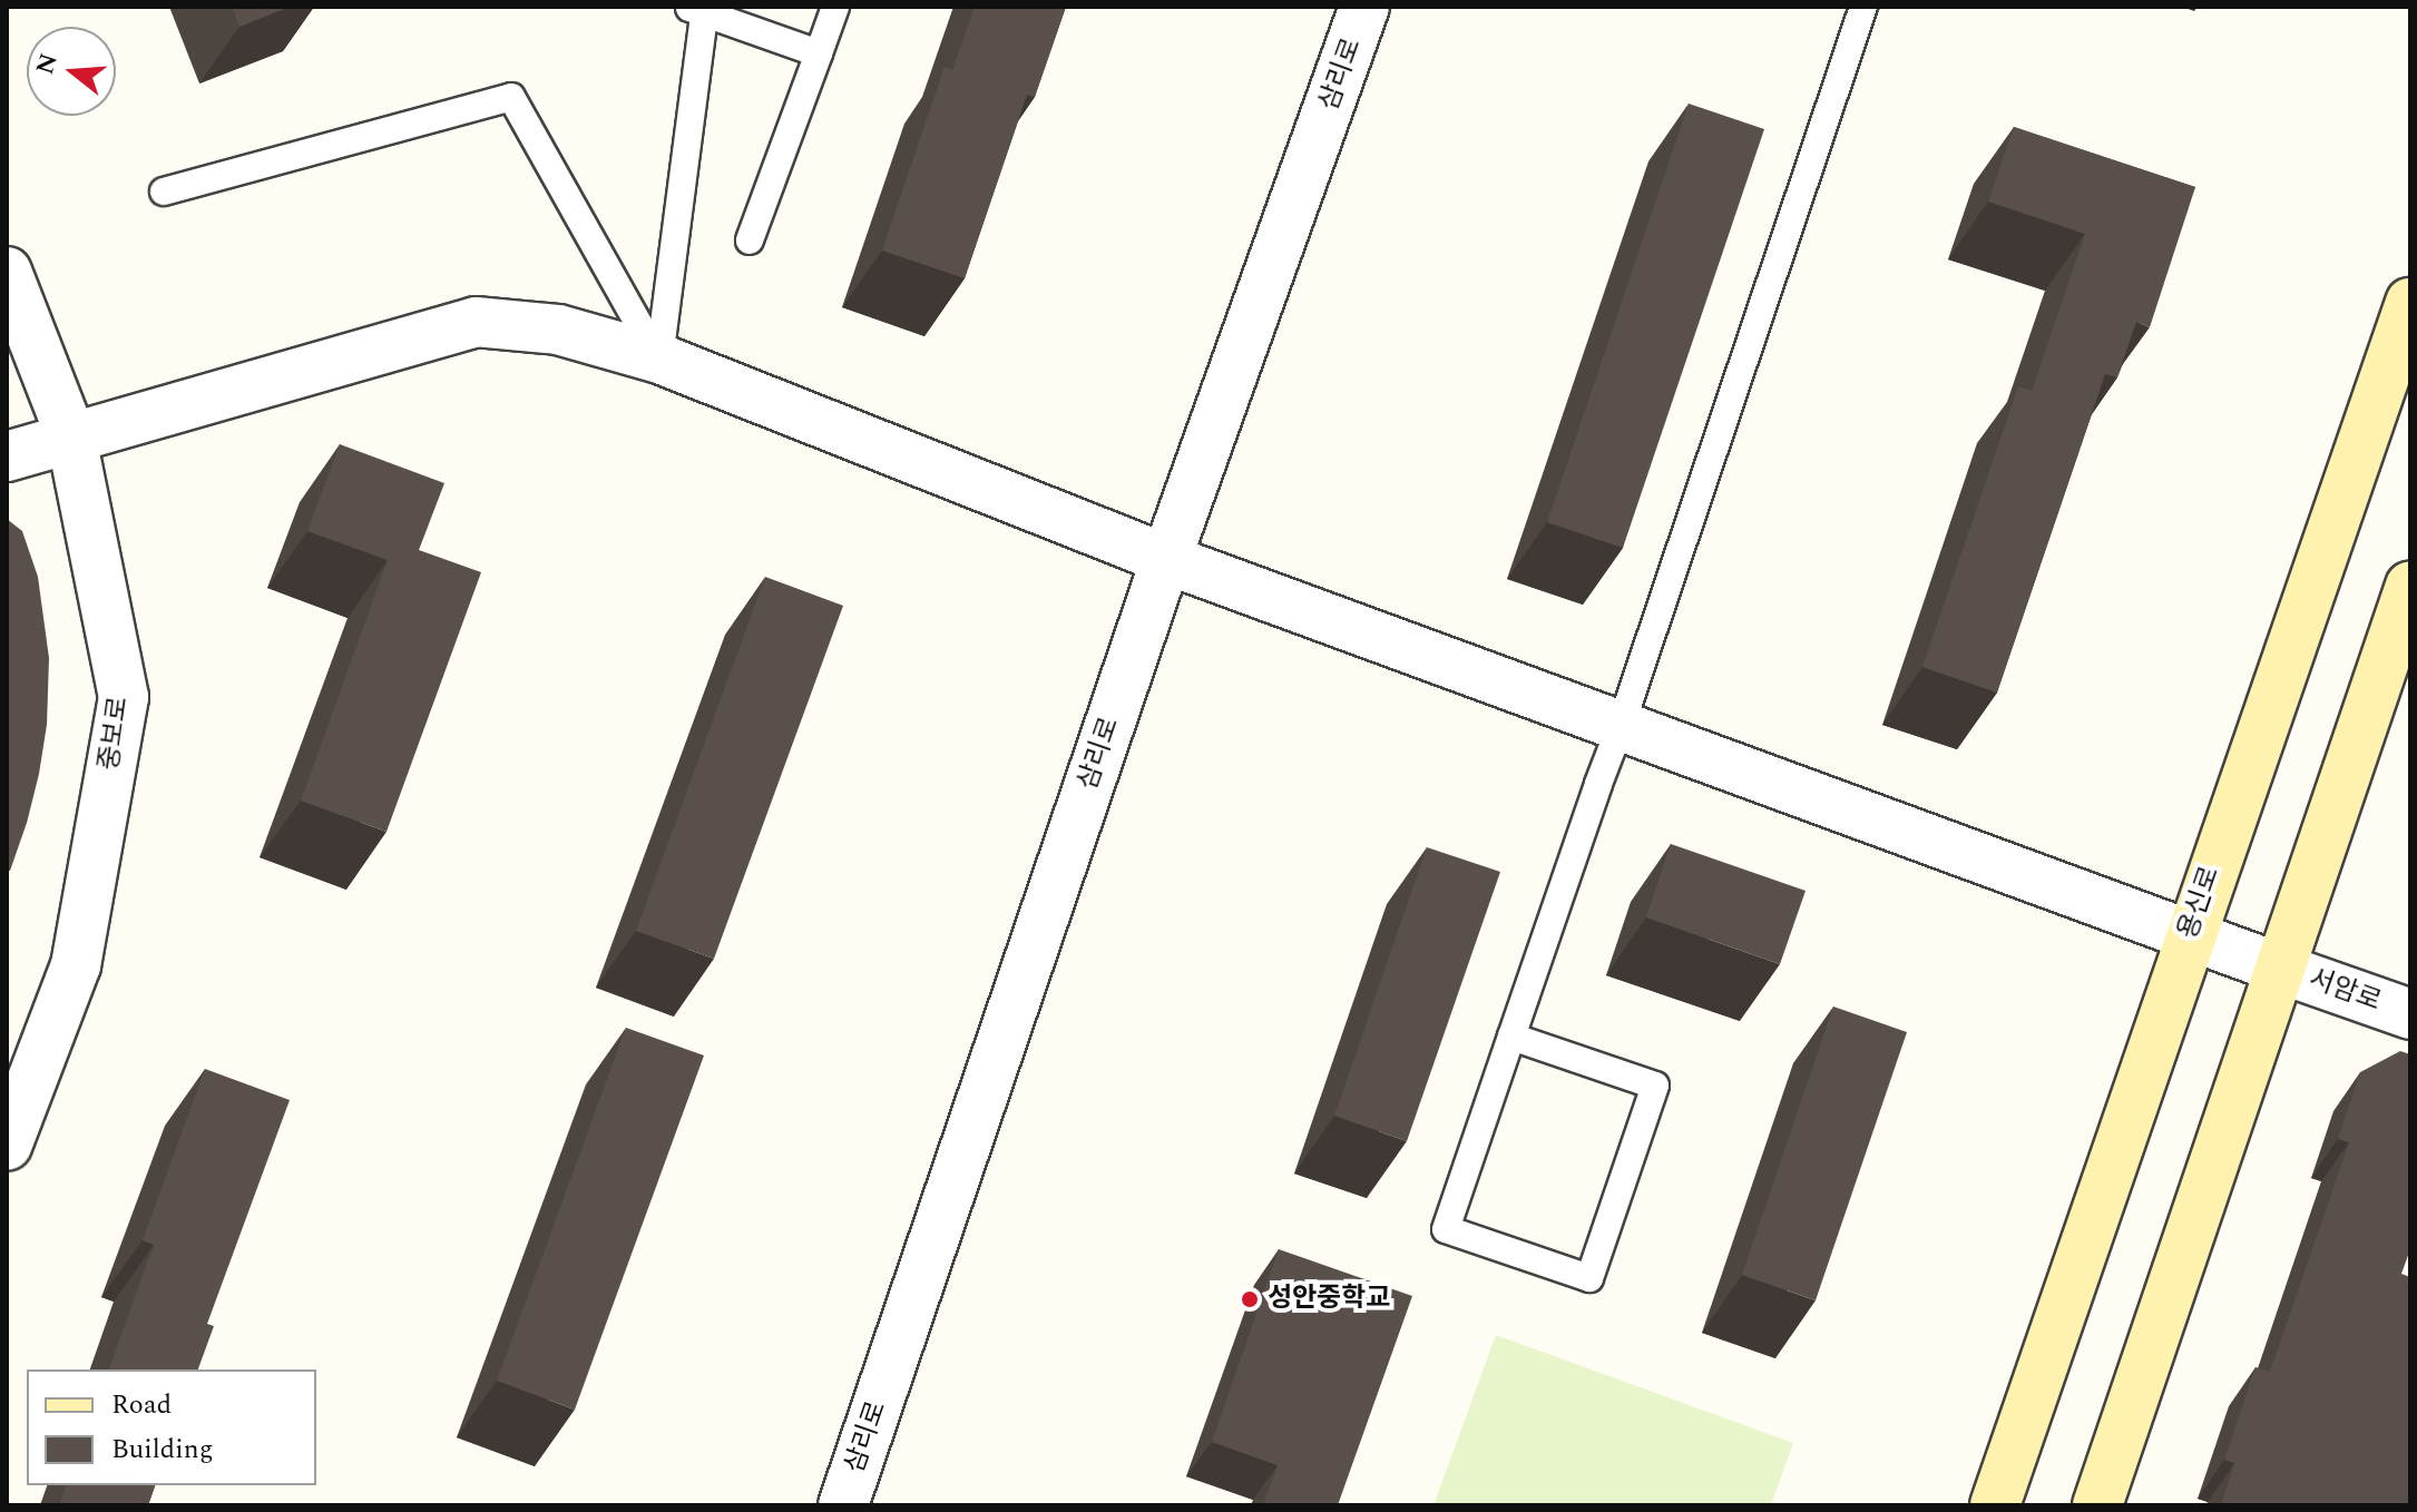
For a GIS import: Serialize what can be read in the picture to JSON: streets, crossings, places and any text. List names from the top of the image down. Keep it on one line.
{"streets":{"main road":["용신로"],"street":["삼리로","중보로","서암로"]},"crossings":[["삼리로","서암로"],["중보로","서암로"],["용신로","서암로"]],"places":["성안중학교"],"legend":["Road","Building"],"north":"left"}
